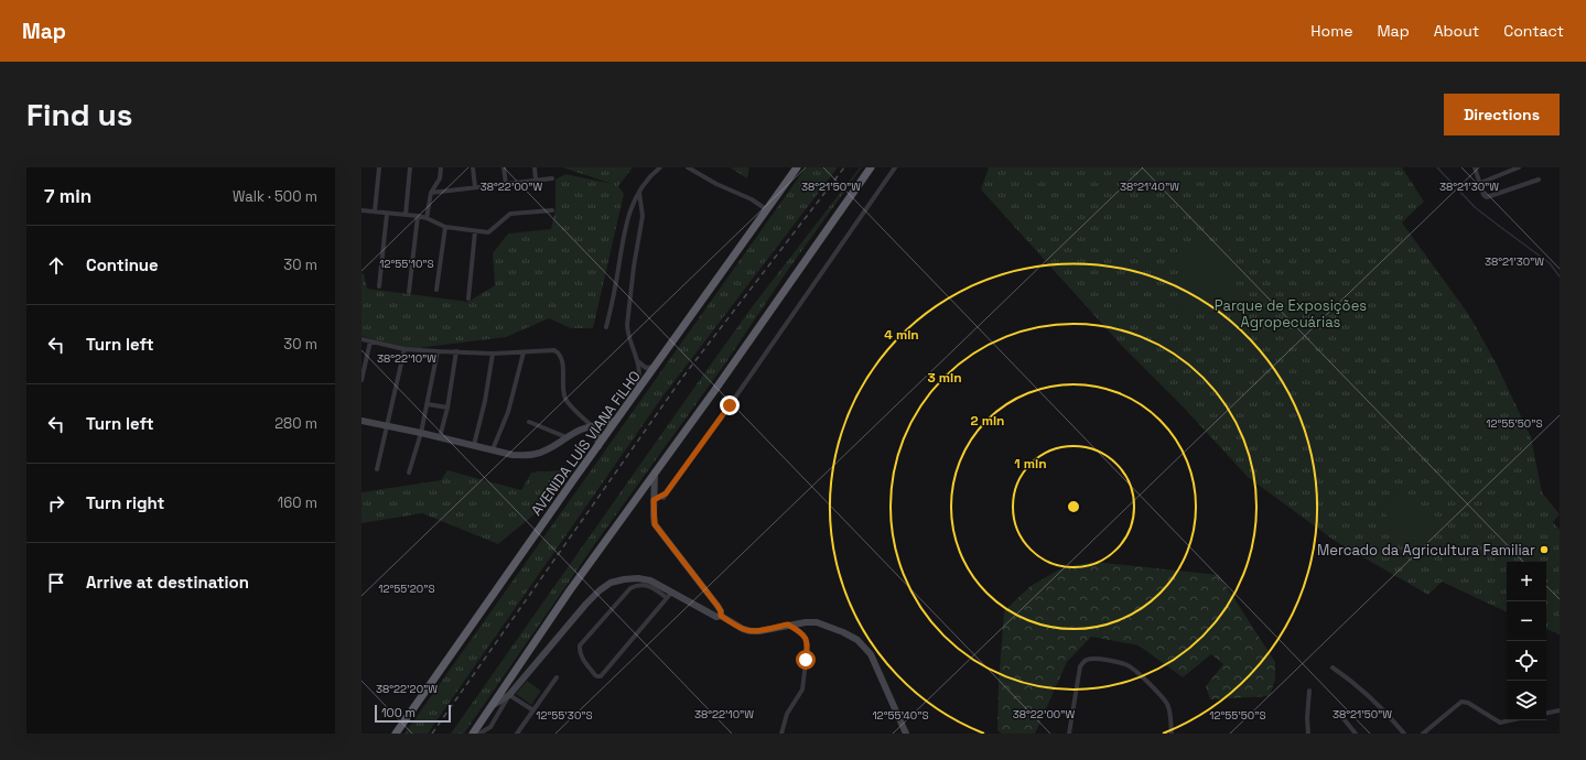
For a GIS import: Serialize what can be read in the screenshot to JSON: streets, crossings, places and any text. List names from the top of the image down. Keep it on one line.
{"streets":{"highway":["AVENIDA LUÍS VIANA FILHO"]},"parks":["Parque de Exposições Agropecuárias"],"places":["Mercado da Agricultura Familiar"],"scale_bar":"100 m","page":{"header":"Map","nav":["Home","Map","About","Contact"],"buttons":"Directions","title":"Find us","heading":["7 min","Walk · 500 m"],"list":[["Continue","30 m"],["Turn left","30 m"],["Turn left","280 m"],["Turn right","160 m"],"Arrive at destination"],"map_buttons":["+","−"],"scale":"100 m"},"coordinates":["38°21'50\"W","38°22'00\"W","38°21'40\"W","38°21'30\"W","12°55'10\"S","38°22'10\"W","12°55'50\"S","12°55'20\"S","38°22'20\"W","12°55'30\"S","12°55'40\"S"],"rings":["4 min","3 min","2 min","1 min"]}
